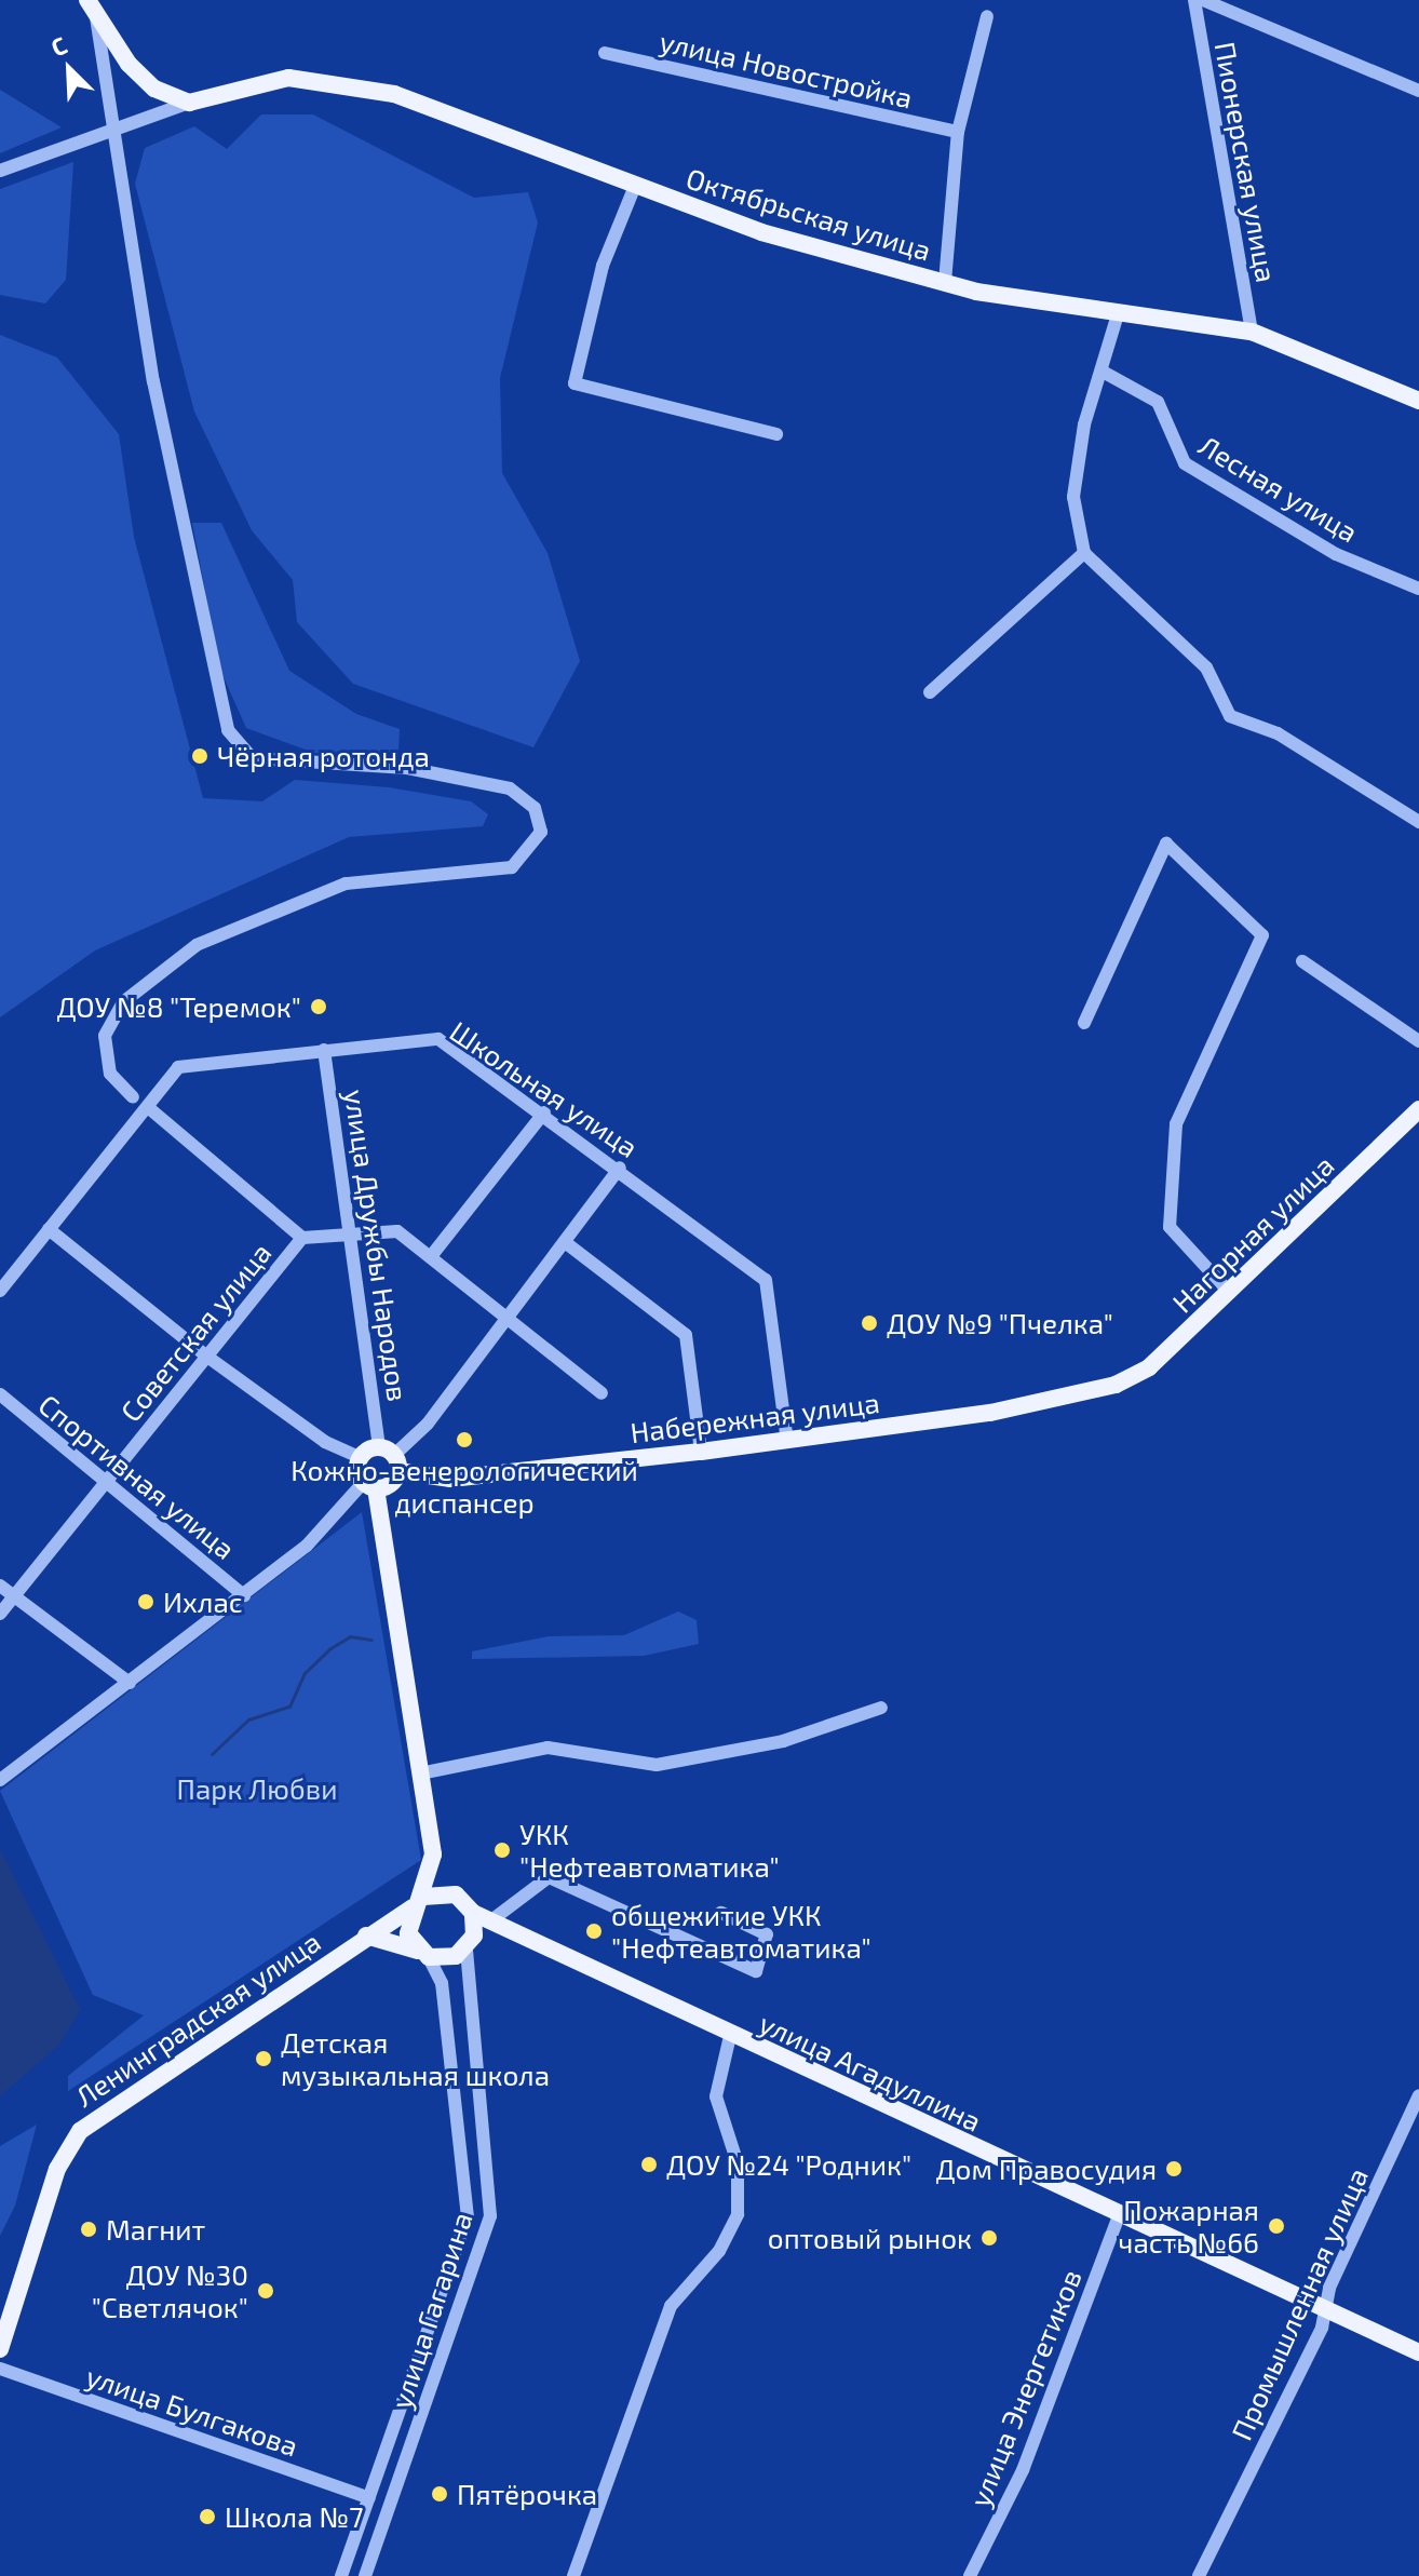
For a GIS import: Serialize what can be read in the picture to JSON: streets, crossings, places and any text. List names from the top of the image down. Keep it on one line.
{"streets":{"main road":["Октябрьская улица","Нагорная улица","Набережная улица","Ленинградская улица","улица Агадуллина"],"street":["улица Новостройка","Пионерская улица","Лесная улица","Школьная улица","улица Дружбы Народов","Советская улица","Спортивная улица","Промышленная улица","улица Гагарина","улица Энергетиков","улица Булгакова"]},"crossings":[["Пионерская улица","Октябрьская улица"],["Школьная улица","улица Дружбы Народов"],["Школьная улица","Набережная улица"],["Нагорная улица","Набережная улица"],["улица Дружбы Народов","Советская улица"],["улица Дружбы Народов","Набережная улица"],["Советская улица","Спортивная улица"],["Ленинградская улица","улица Агадуллина"],["Ленинградская улица","улица Гагарина"],["улица Агадуллина","Промышленная улица"],["улица Агадуллина","улица Гагарина"],["улица Агадуллина","улица Энергетиков"],["улица Гагарина","улица Булгакова"]],"parks":["Парк Любви"],"places":["Чёрная ротонда","ДОУ №8 \"Теремок\"","ДОУ №9 \"Пчелка\"","Кожно-венерологический диспансер","Ихлас","УКК \"Нефтеавтоматика\"","общежитие УКК \"Нефтеавтоматика\"","Детская музыкальная школа","ДОУ №24 \"Родник\"","Дом Правосудия","Пожарная часть №66","Магнит","оптовый рынок","ДОУ №30 \"Светлячок\"","Пятёрочка","Школа №7"],"north":"top left"}
